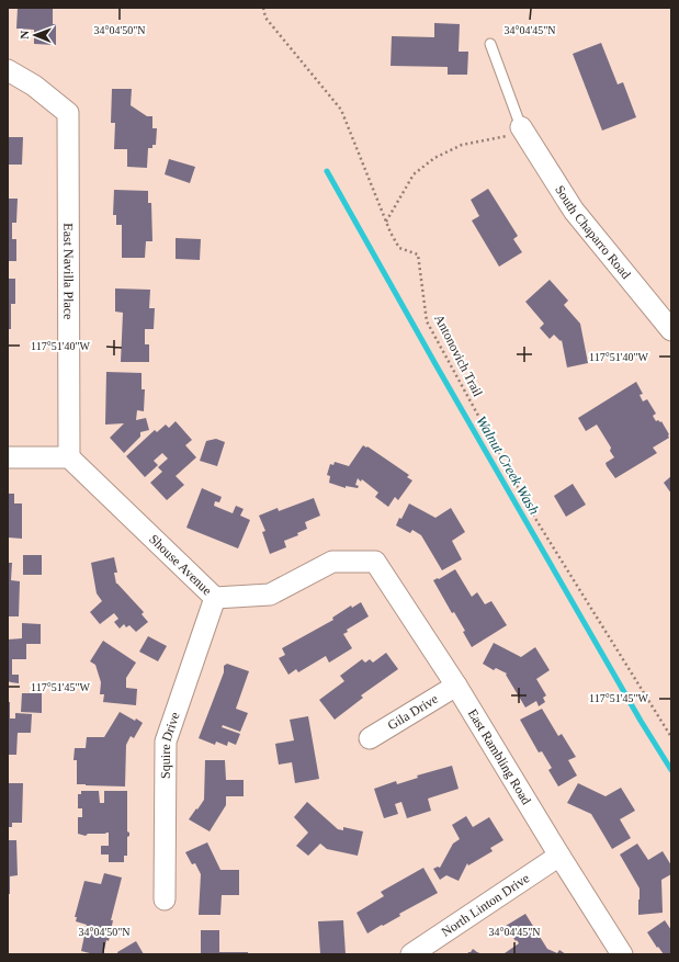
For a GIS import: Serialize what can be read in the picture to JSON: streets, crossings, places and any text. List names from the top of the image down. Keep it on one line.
{"streets":{"street":["South Chaparro Road","East Navilla Place","Shouse Avenue","Gila Drive","Squire Drive","East Rambling Road","North Linton Drive"],"path":["Antonovich Trail"]},"crossings":[["East Navilla Place","Shouse Avenue"],["Shouse Avenue","Squire Drive"],["Shouse Avenue","East Rambling Road"],["Gila Drive","East Rambling Road"],["East Rambling Road","North Linton Drive"]],"water":["Walnut Creek Wash"],"north":"left","coordinates":["34°04'50\"N","34°04'45\"N","117°51'40\"W","117°51'45\"W"]}
